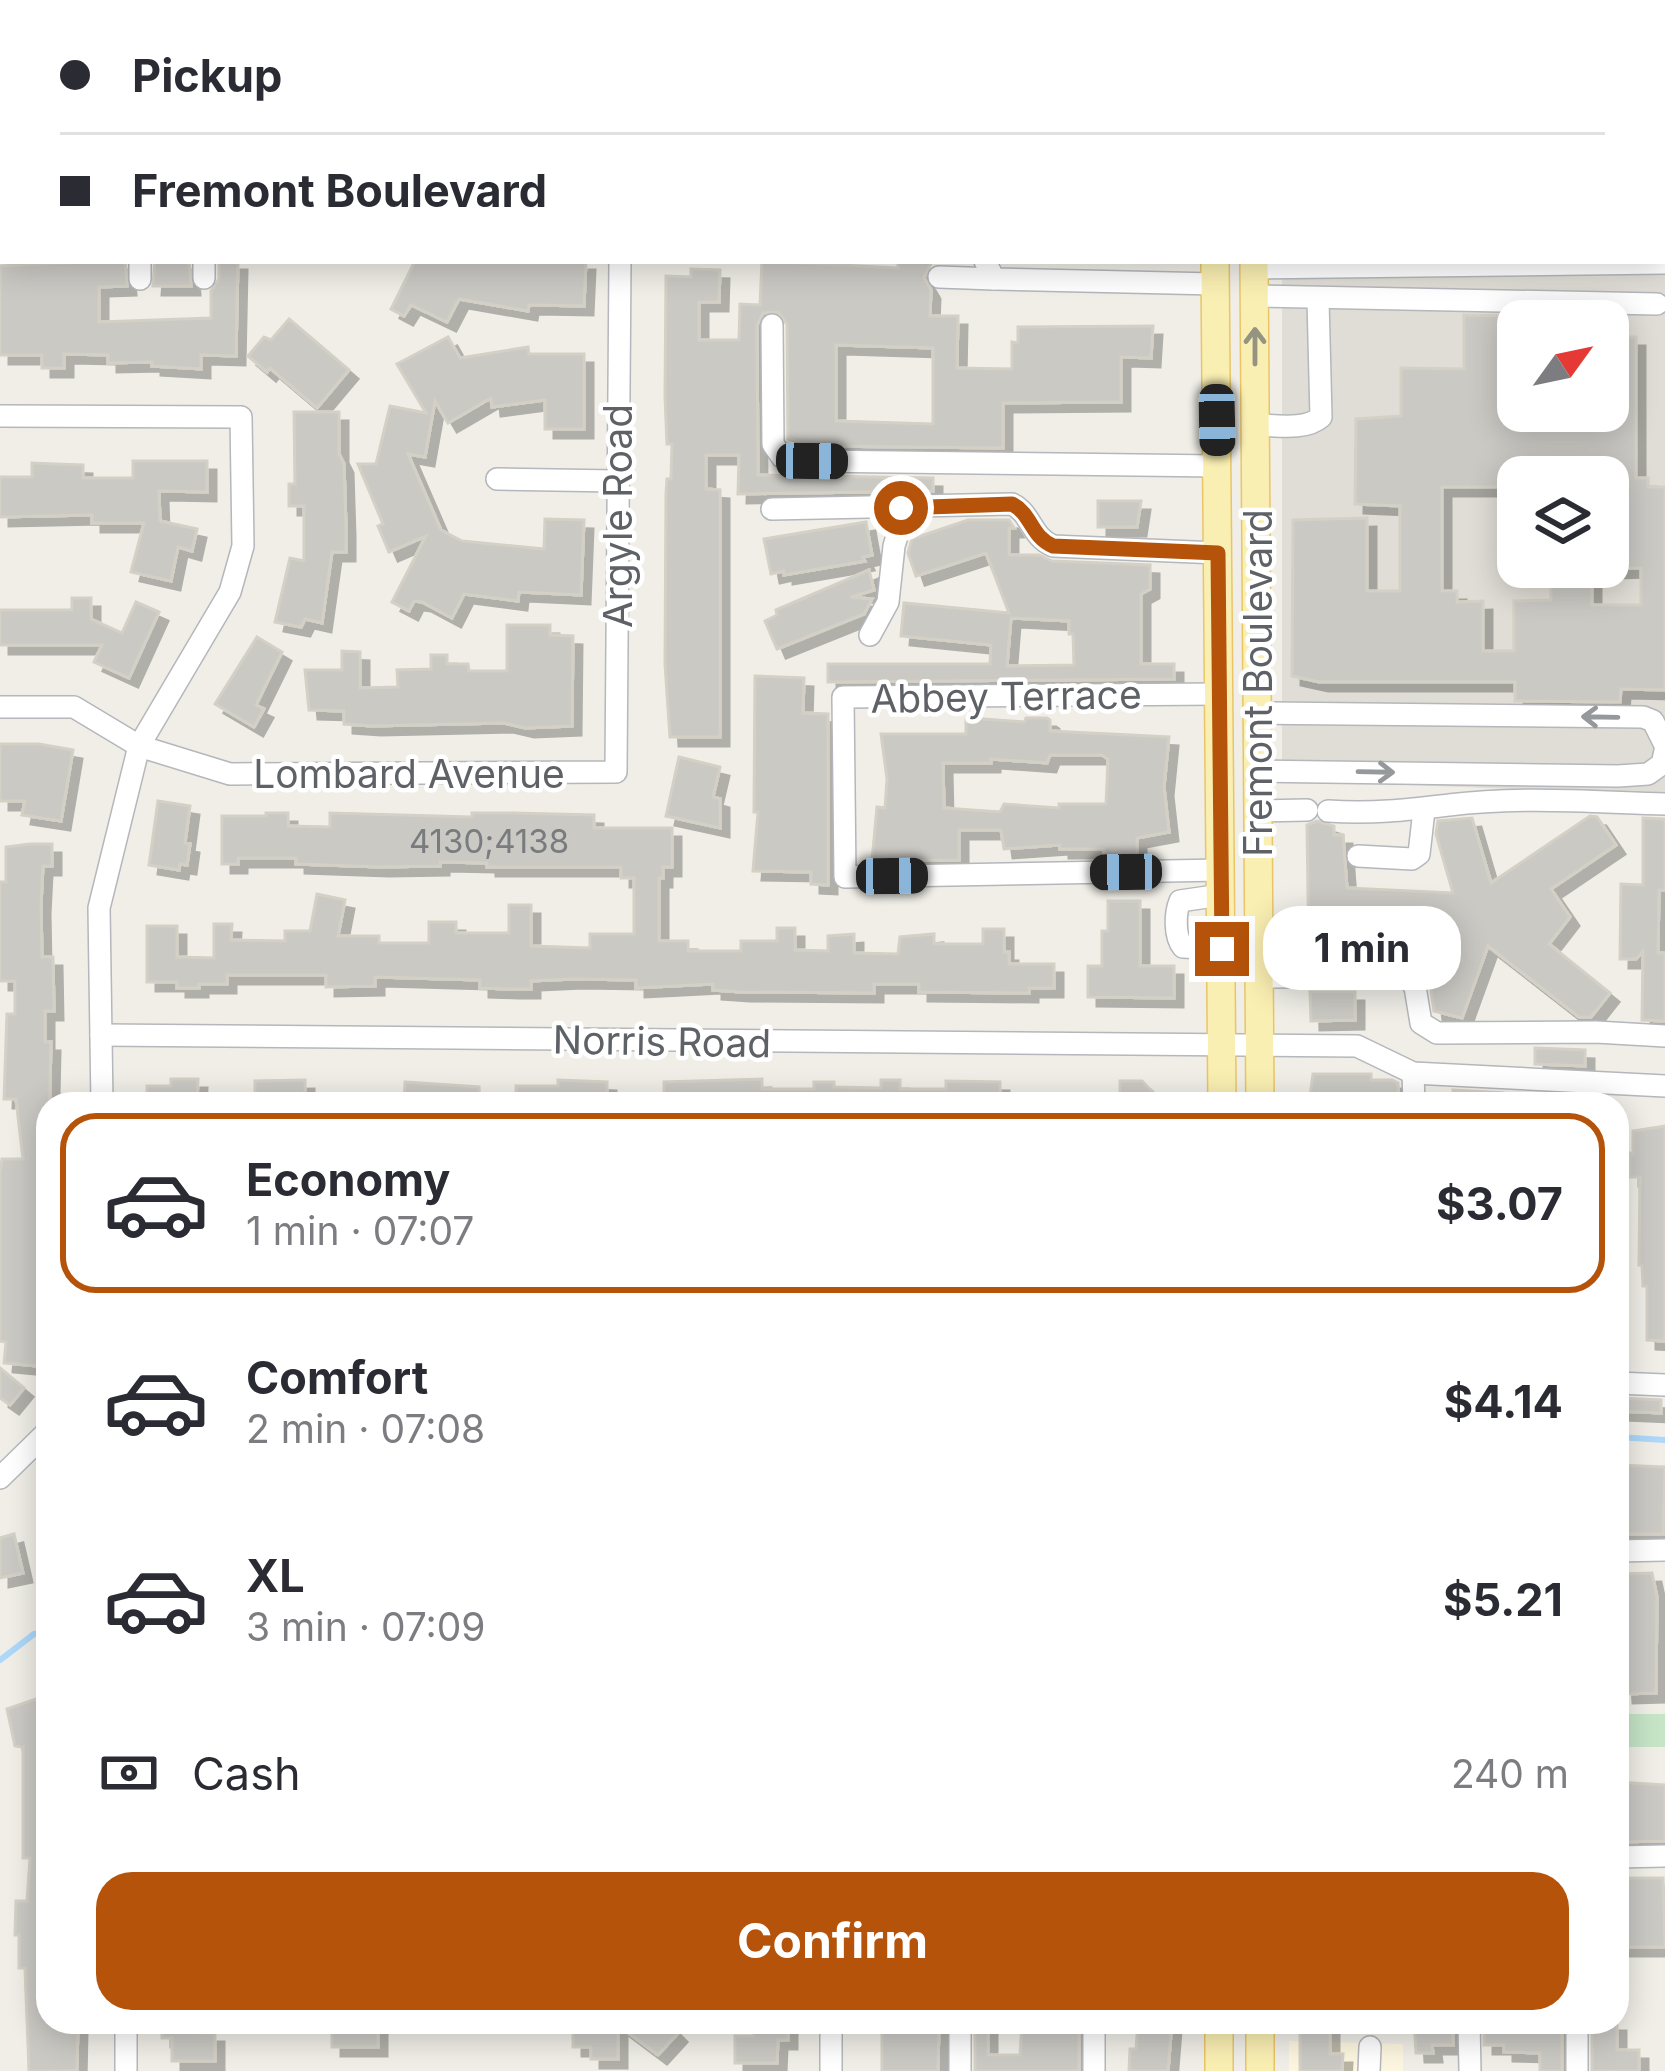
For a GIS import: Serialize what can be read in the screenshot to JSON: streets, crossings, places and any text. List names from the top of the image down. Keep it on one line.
{"streets":{"main road":["Fremont Boulevard"],"street":["Argyle Road","Abbey Terrace","Lombard Avenue","Norris Road"]},"crossings":[["Argyle Road","Lombard Avenue"],["Fremont Boulevard","Abbey Terrace"],["Fremont Boulevard","Norris Road"]],"house_numbers":["4130;4138"],"north":"top right","page":{"banner":["Pickup","Fremont Boulevard"],"bubble":"1 min","list":[{"name":"Economy","note":"1 min · 07:07","value":"$3.07"},{"name":"Comfort","note":"2 min · 07:08","value":"$4.14"},{"name":"XL","note":"3 min · 07:09","value":"$5.21"}],"pay":["Cash","240 m"],"buttons":"Confirm"}}
